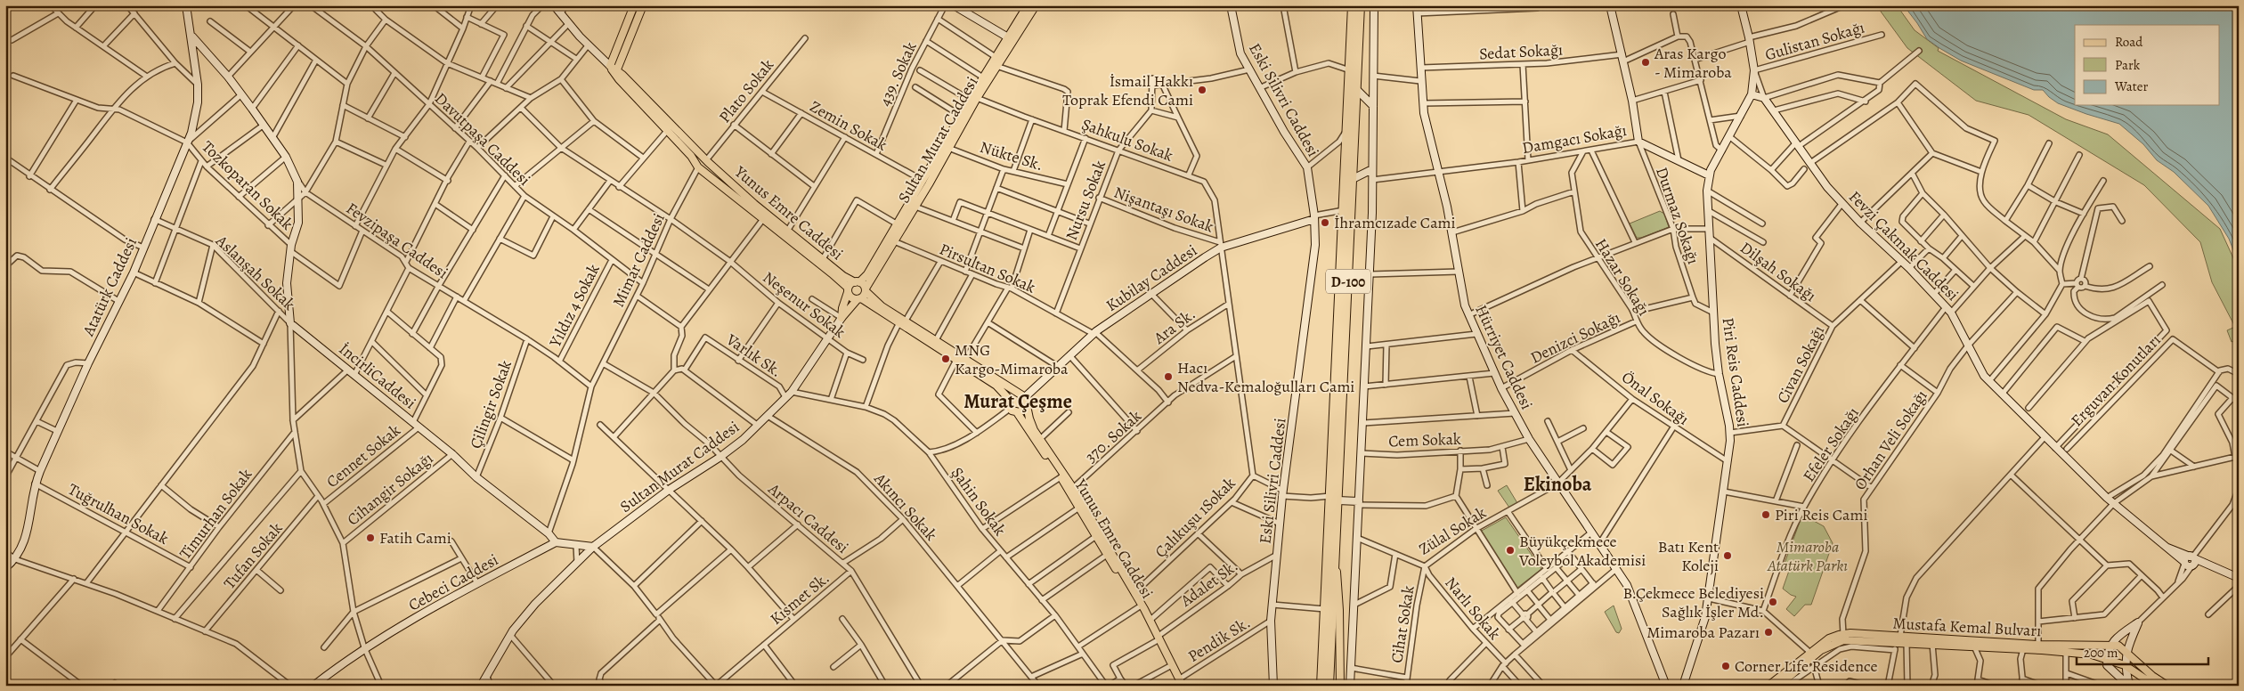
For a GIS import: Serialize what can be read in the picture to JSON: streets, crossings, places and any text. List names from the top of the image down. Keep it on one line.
{"streets":{"highway":["D-100"],"main road":["Eski Silivri Caddesi","Damgacı Sokağı","Sultan Murat Caddesi","Yunus Emre Caddesi","Fevzipaşa Caddesi","Fevzi Çakmak Caddesi","Kubilay Caddesi","Atatürk Caddesi","Hürriyet Caddesi","Piri Reis Caddesi","İncirliCaddesi","Cebeci Caddesi","Mustafa Kemal Bulvarı"],"street":["Gulistan Sokağı","Sedat Sokağı","439. Sokak","Plato Sokak","Zemin Sokak","Davutpaşa Caddesi","Şahkulu Sokak","Nükte Sk.","Tozkoparan Sokak","Nursu Sokak","Nişantaşı Sokak","Durmaz Sokağı","Mimar Caddesi","Pirsultan Sokak","Dilşah Sokağı","Aslanşah Sokak","Hazar Sokağı","Neşenur Sokak","Yıldız 4 Sokak","Ara Sk.","Denizci Sokağı","Varlık Sk.","Civan Sokağı","Erguvan Konutları","Önal Sokağı","Çilingir Sokak","370. Sokak","Cem Sokak","Orhan Veli Sokağı","Efeler Sokağı","Cennet Sokak","Cihangir Sokağı","Şahin Sokak","Akıncı Sokak","Tuğrulhan Sokak","Timurhan Sokak","Çalıkuşu 1Sokak","Arpacı Caddesi","Zülal Sokak","Tufan Sokak","Adalet Sk.","Kısmet Sk.","Narlı Sokak","Cihat Sokak","Pendik Sk."]},"crossings":[["Gulistan Sokağı","Piri Reis Caddesi"],["Sedat Sokağı","Hürriyet Caddesi"],["439. Sokak","Zemin Sokak"],["Plato Sokak","Zemin Sokak"],["Plato Sokak","Yunus Emre Caddesi"],["Eski Silivri Caddesi","Kubilay Caddesi"],["Eski Silivri Caddesi","Adalet Sk."],["Eski Silivri Caddesi","Pendik Sk."],["Zemin Sokak","Sultan Murat Caddesi"],["Davutpaşa Caddesi","Mimar Caddesi"],["Davutpaşa Caddesi","Yıldız 4 Sokak"],["Damgacı Sokağı","Durmaz Sokağı"],["Damgacı Sokağı","Hazar Sokağı"],["Damgacı Sokağı","Hürriyet Caddesi"],["Damgacı Sokağı","Piri Reis Caddesi"],["Sultan Murat Caddesi","Şahkulu Sokak"],["Sultan Murat Caddesi","Nükte Sk."],["Sultan Murat Caddesi","Yunus Emre Caddesi"],["Sultan Murat Caddesi","Pirsultan Sokak"],["Sultan Murat Caddesi","Neşenur Sokak"],["Sultan Murat Caddesi","Varlık Sk."],["Sultan Murat Caddesi","Şahin Sokak"],["Sultan Murat Caddesi","Akıncı Sokak"],["Sultan Murat Caddesi","Arpacı Caddesi"],["Şahkulu Sokak","Nursu Sokak"],["Şahkulu Sokak","Nişantaşı Sokak"],["Şahkulu Sokak","Kubilay Caddesi"],["Şahkulu Sokak","Ara Sk."],["Şahkulu Sokak","370. Sokak"],["Şahkulu Sokak","Çalıkuşu 1Sokak"],["Tozkoparan Sokak","Fevzipaşa Caddesi"],["Tozkoparan Sokak","Atatürk Caddesi"],["Nursu Sokak","Nişantaşı Sokak"],["Nursu Sokak","Pirsultan Sokak"],["Nişantaşı Sokak","Kubilay Caddesi"],["Yunus Emre Caddesi","Kubilay Caddesi"],["Yunus Emre Caddesi","Adalet Sk."],["Yunus Emre Caddesi","Pendik Sk."],["Fevzipaşa Caddesi","Mimar Caddesi"],["Fevzipaşa Caddesi","Atatürk Caddesi"],["Fevzipaşa Caddesi","Yıldız 4 Sokak"],["Fevzipaşa Caddesi","Çilingir Sokak"],["Fevzi Çakmak Caddesi","Civan Sokağı"],["Fevzi Çakmak Caddesi","Orhan Veli Sokağı"],["Fevzi Çakmak Caddesi","Efeler Sokağı"],["Mimar Caddesi","Neşenur Sokak"],["Mimar Caddesi","Arpacı Caddesi"],["Pirsultan Sokak","Kubilay Caddesi"],["Pirsultan Sokak","Ara Sk."],["Pirsultan Sokak","370. Sokak"],["Dilşah Sokağı","Civan Sokağı"],["Dilşah Sokağı","Piri Reis Caddesi"],["Aslanşah Sokak","Atatürk Caddesi"],["Aslanşah Sokak","İncirliCaddesi"],["Hazar Sokağı","Denizci Sokağı"],["Hazar Sokağı","Piri Reis Caddesi"],["Atatürk Caddesi","Tuğrulhan Sokak"],["Neşenur Sokak","Şahin Sokak"],["Denizci Sokağı","Hürriyet Caddesi"],["Denizci Sokağı","Önal Sokağı"],["Hürriyet Caddesi","Cem Sokak"],["Hürriyet Caddesi","Zülal Sokak"],["Piri Reis Caddesi","Önal Sokağı"],["İncirliCaddesi","Çilingir Sokak"],["İncirliCaddesi","Cennet Sokak"],["İncirliCaddesi","Cihangir Sokağı"],["İncirliCaddesi","Cebeci Caddesi"],["Önal Sokağı","Zülal Sokak"],["Orhan Veli Sokağı","Mustafa Kemal Bulvarı"],["Tuğrulhan Sokak","Timurhan Sokak"],["Arpacı Caddesi","Kısmet Sk."],["Zülal Sokak","Narlı Sokak"],["Zülal Sokak","Cihat Sokak"],["Narlı Sokak","Cihat Sokak"]],"districts":["Murat Çeşme","Ekinoba"],"parks":["Mimaroba Atatürk Parkı"],"places":["Aras Kargo - Mimaroba","İsmail Hakkı Toprak Efendi Cami","İhramcızade Cami","MNG Kargo-Mimaroba","Hacı Nedva-Kemaloğulları Cami","Piri Reis Cami","Fatih Cami","Büyükçekmece Voleybol Akademisi","Batı Kent Koleji","B.Çekmece Belediyesi Sağlık İşler Md.","Mimaroba Pazarı","Corner Life Residence"],"legend":["Road","Park","Water"],"scale_bar":"200 m"}
